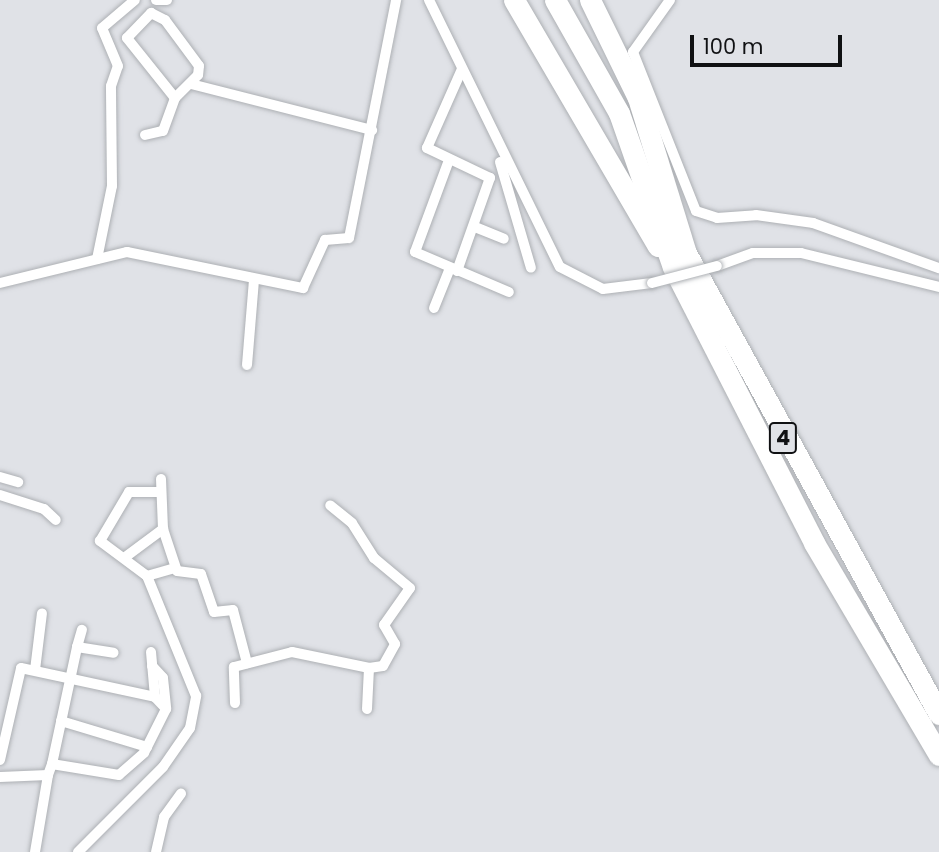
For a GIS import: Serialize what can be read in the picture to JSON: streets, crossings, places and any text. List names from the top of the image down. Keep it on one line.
{"streets":{"highway":["4"]},"scale_bar":"100 m"}
